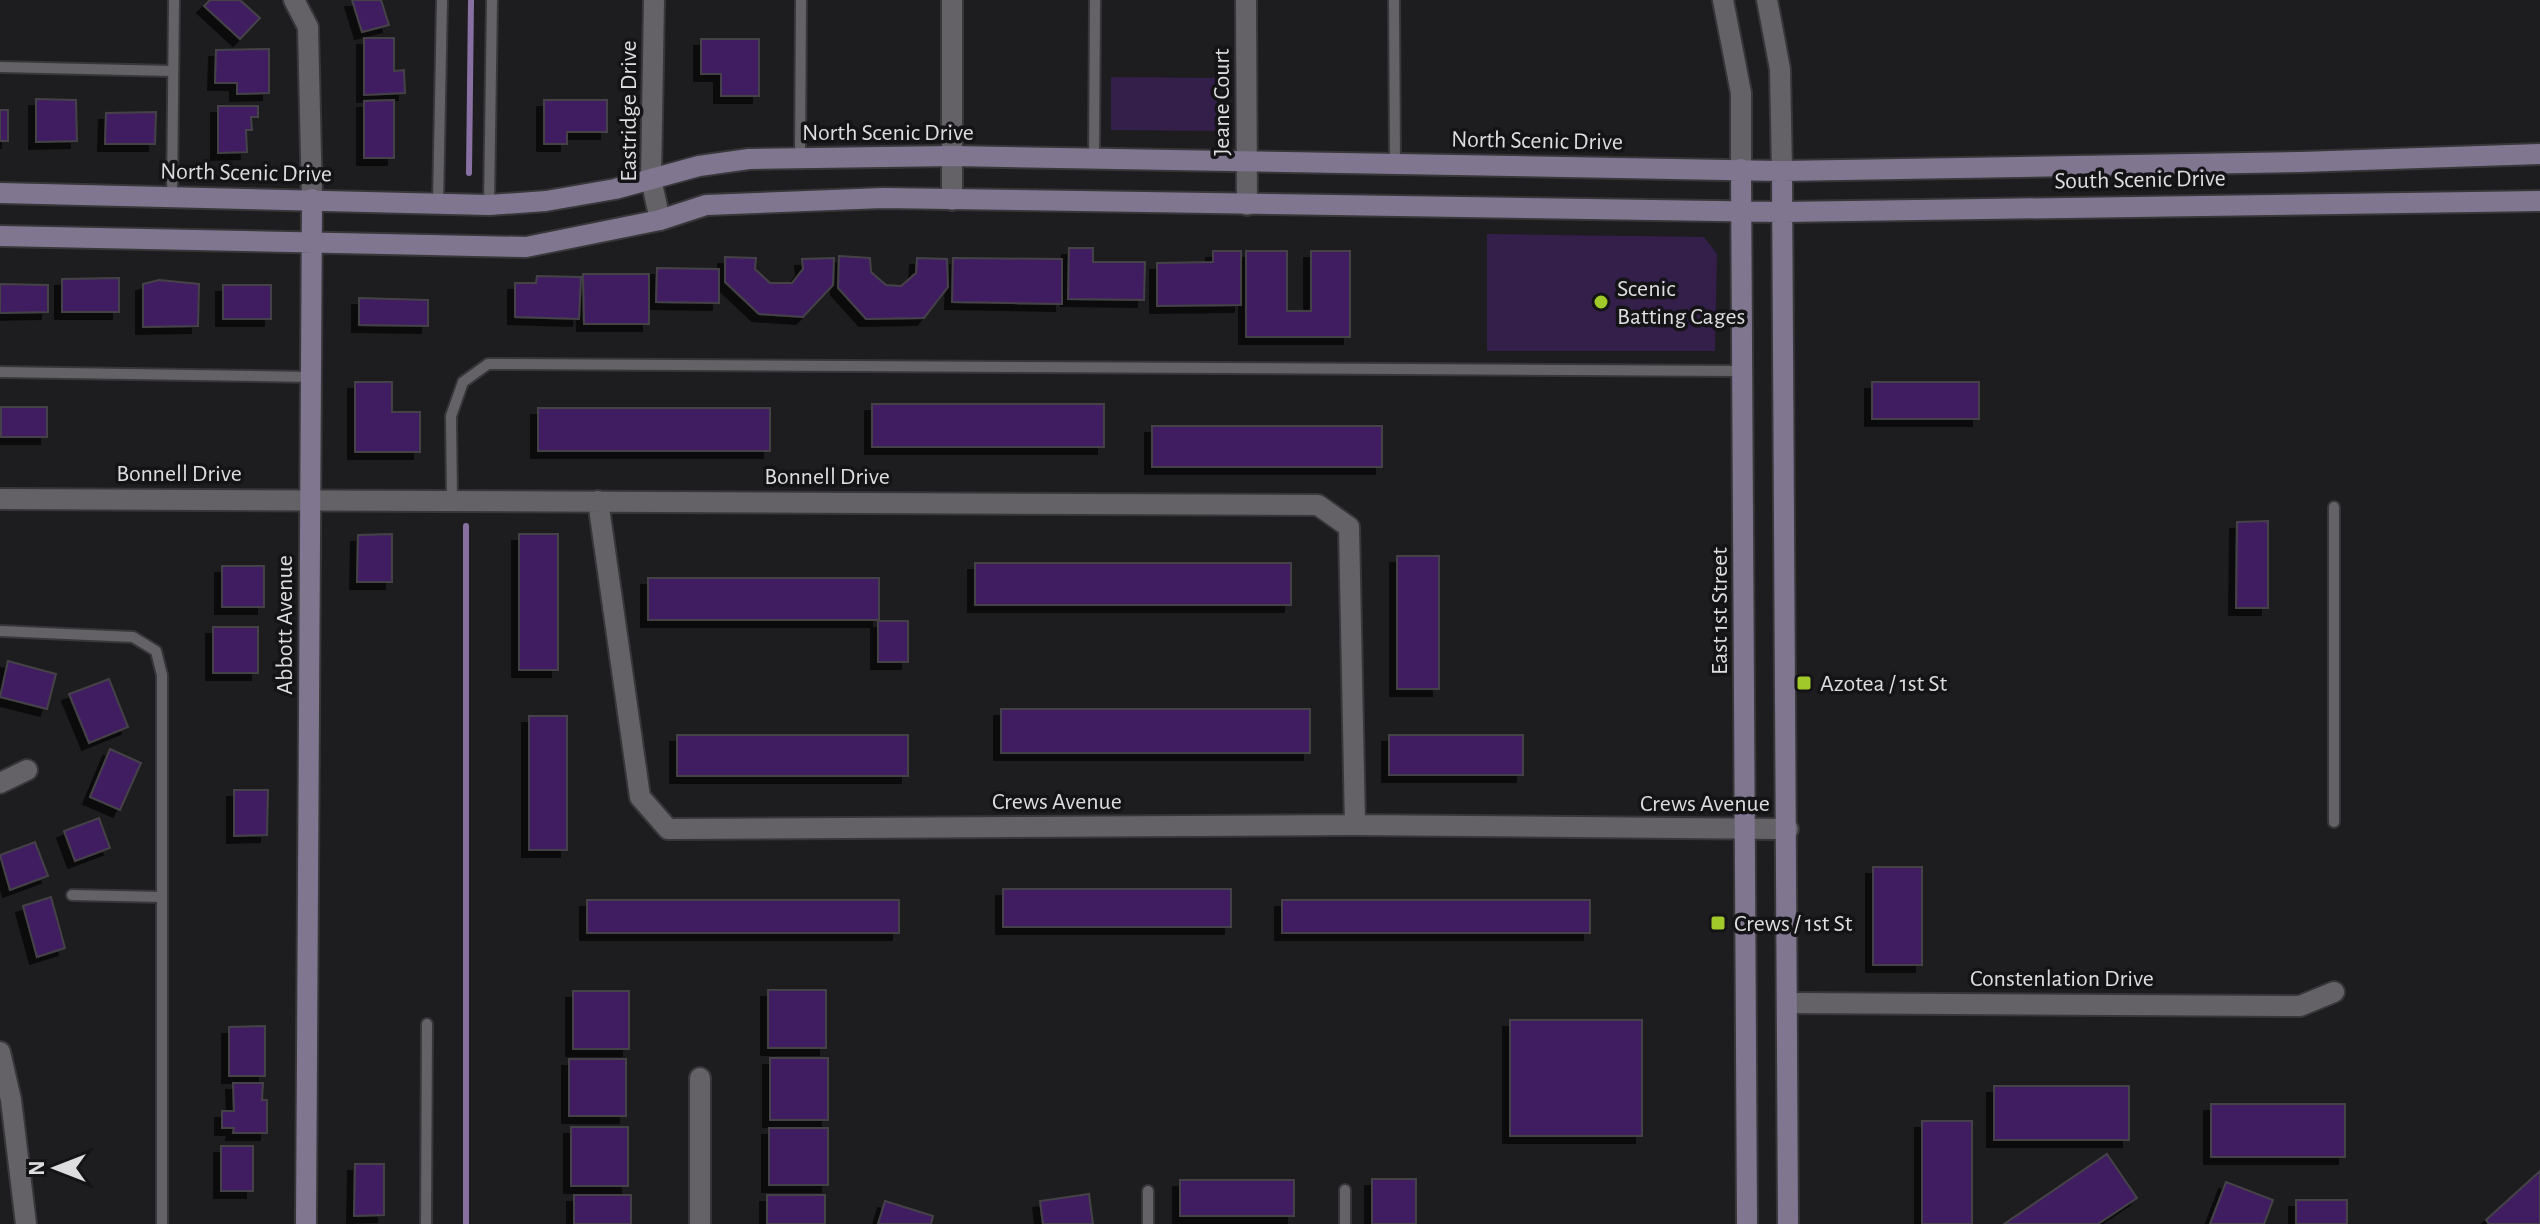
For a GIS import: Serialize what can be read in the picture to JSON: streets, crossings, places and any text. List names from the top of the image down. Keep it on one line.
{"streets":{"main road":["North Scenic Drive","South Scenic Drive","East 1st Street","Abbott Avenue"],"street":["Jeane Court","Eastridge Drive","Bonnell Drive","Crews Avenue","Constenlation Drive"]},"crossings":[["Jeane Court","North Scenic Drive"],["Eastridge Drive","North Scenic Drive"],["North Scenic Drive","South Scenic Drive"],["North Scenic Drive","East 1st Street"],["North Scenic Drive","Abbott Avenue"],["South Scenic Drive","East 1st Street"],["Bonnell Drive","Abbott Avenue"],["Bonnell Drive","Crews Avenue"],["East 1st Street","Crews Avenue"]],"places":{"other":["Scenic Batting Cages"],"transit":["Azotea / 1st St","Crews / 1st St"]},"north":"left"}
